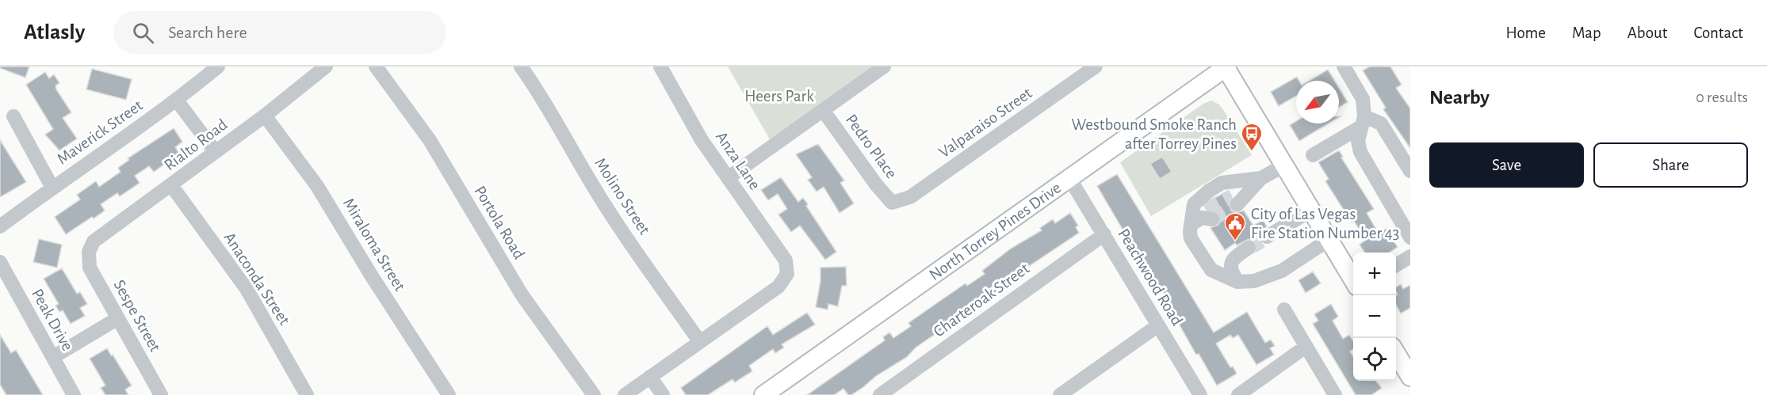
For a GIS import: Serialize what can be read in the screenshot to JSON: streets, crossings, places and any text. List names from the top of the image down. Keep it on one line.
{"streets":{"main road":["North Torrey Pines Drive"],"street":["Valparaiso Street","Maverick Street","Rialto Road","Pedro Place","Anza Lane","Molino Street","Portola Road","Miraloma Street","Peachwood Road","Anaconda Street","Charteroak Street","Sespe Street","Peak Drive"]},"crossings":[["Valparaiso Street","Pedro Place"],["Rialto Road","Miraloma Street"],["Rialto Road","Anaconda Street"],["Rialto Road","Sespe Street"],["Anza Lane","Molino Street"],["North Torrey Pines Drive","Peachwood Road"],["Peachwood Road","Charteroak Street"]],"parks":["Heers Park"],"places":{"bus stop":["Westbound Smoke Ranch after Torrey Pines"],"public building":["City of Las Vegas Fire Station Number 43"]},"north":"bottom left","page":{"header":"Atlasly","search":"Search here","nav":["Home","Map","About","Contact"],"heading":["Nearby","0 results"],"buttons":["Save","Share"],"map_buttons":["+","−"]}}
